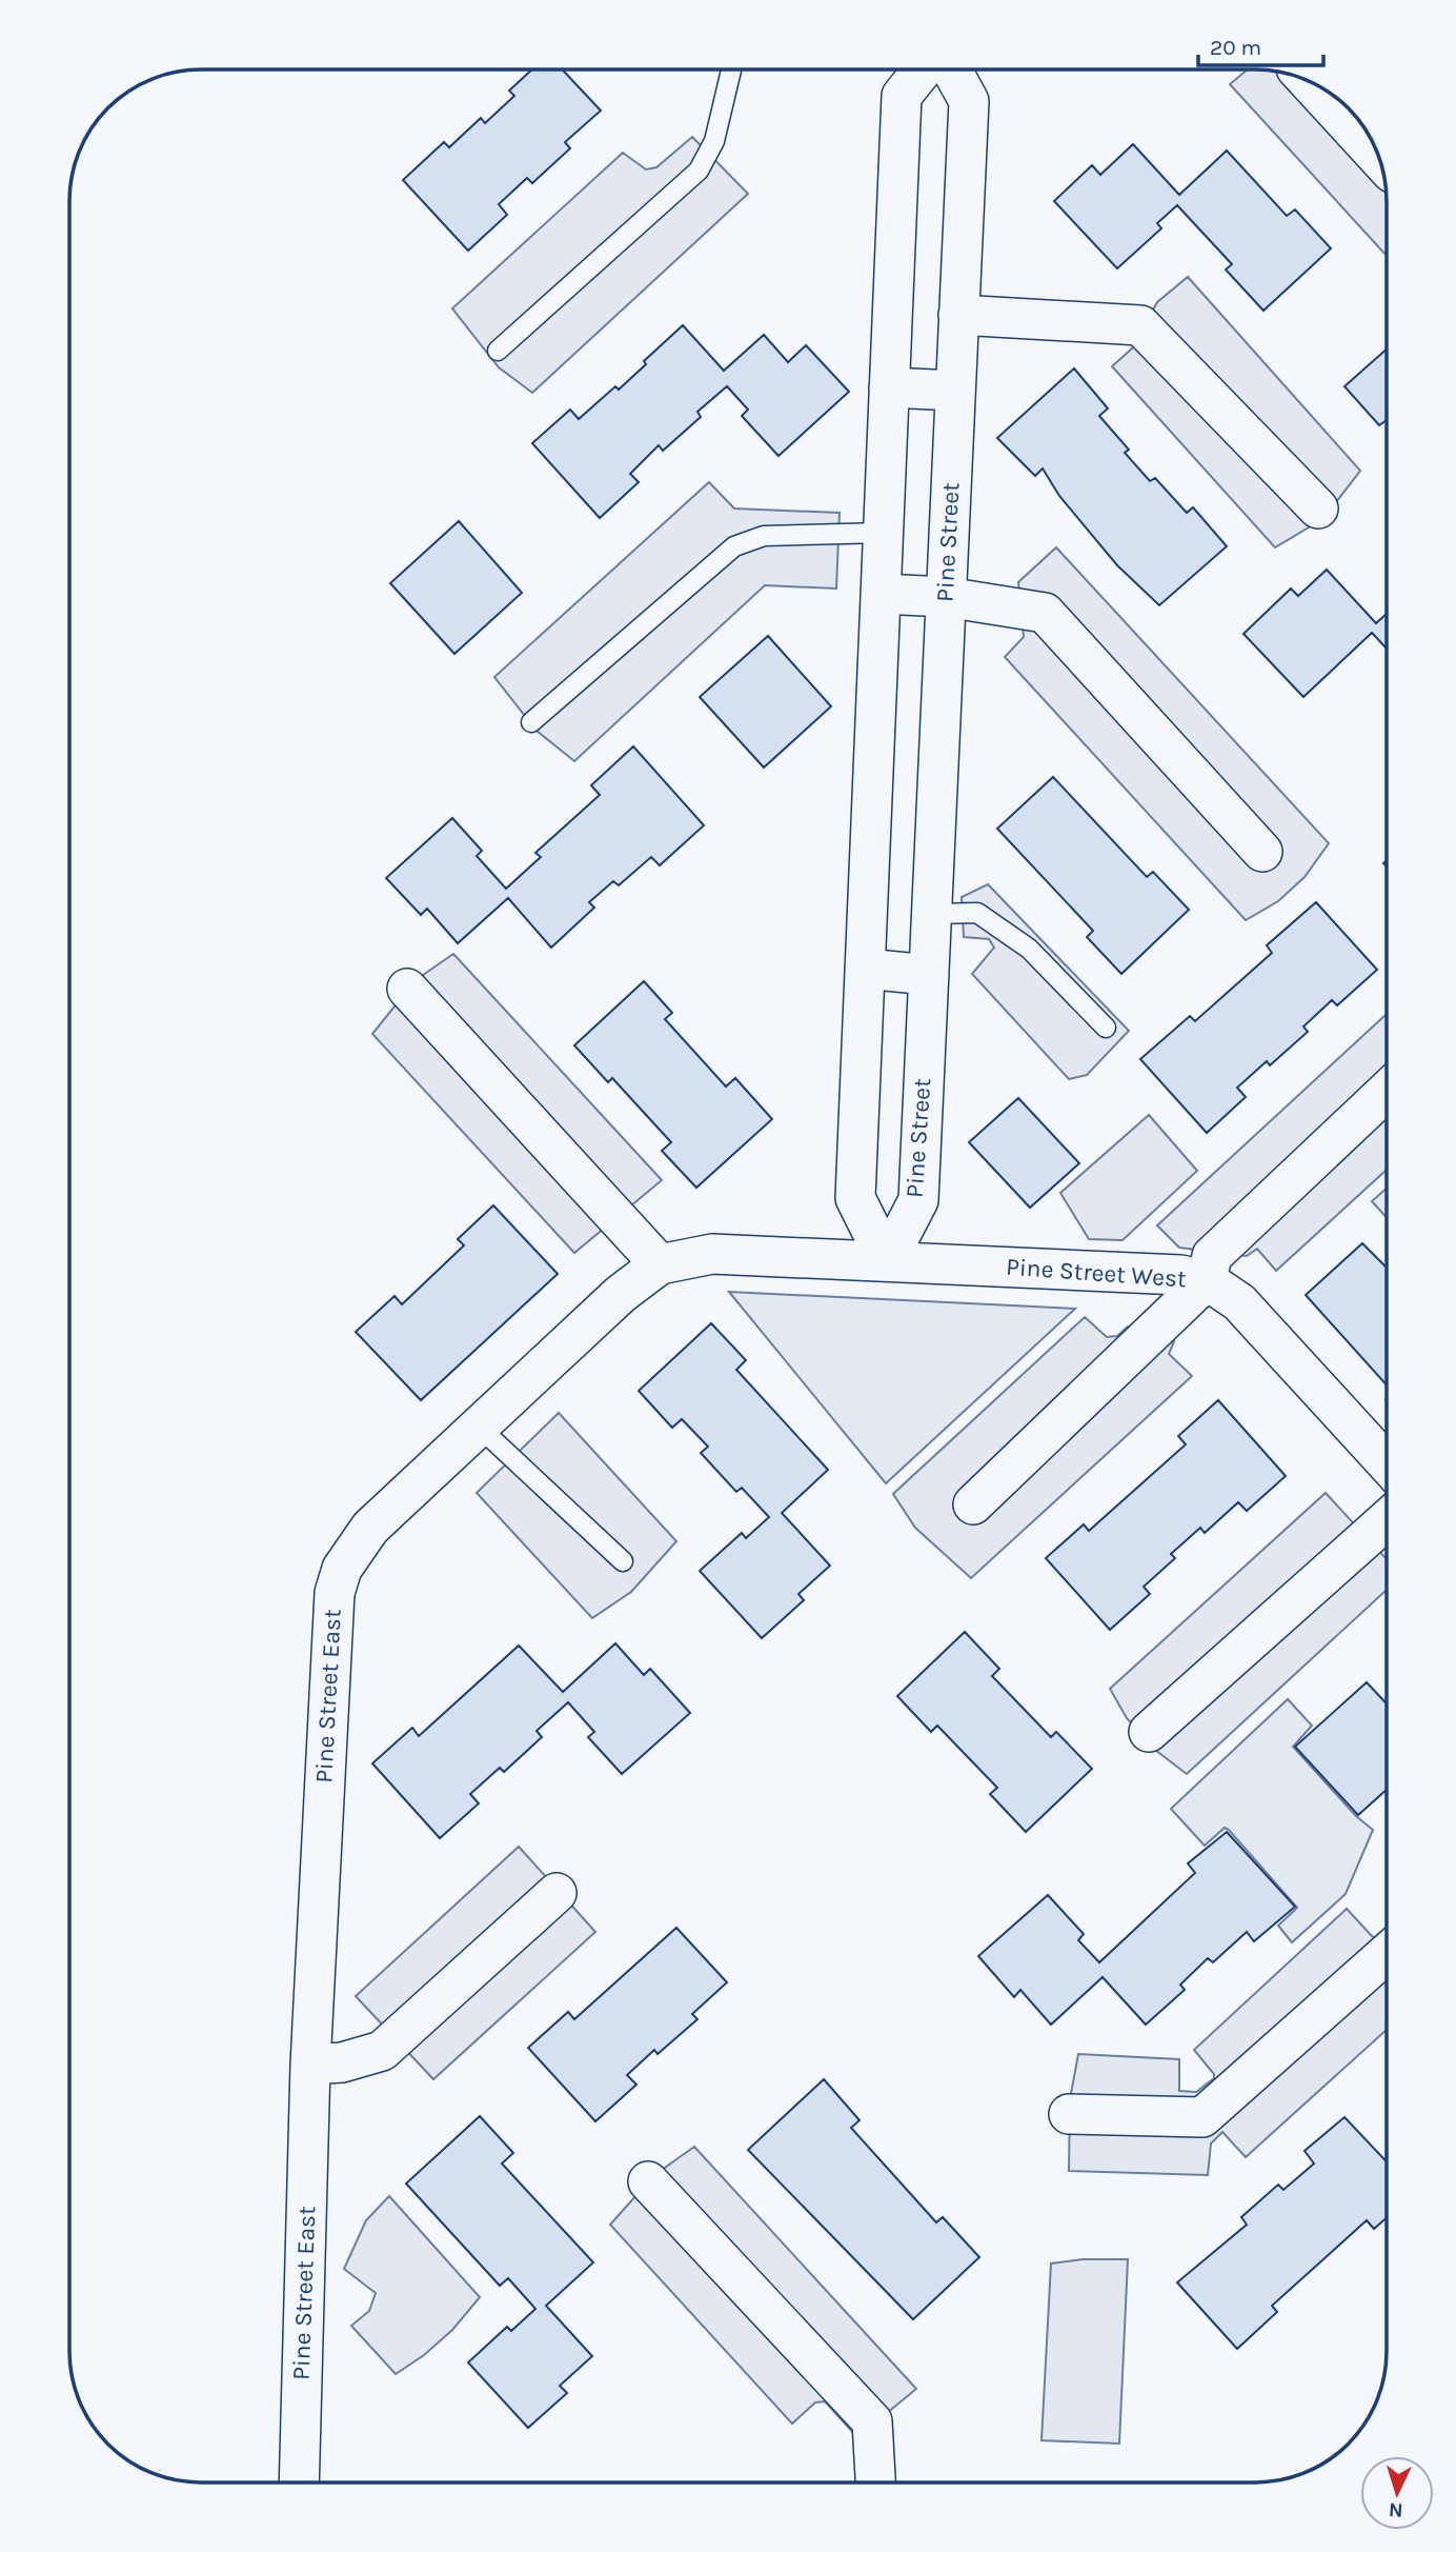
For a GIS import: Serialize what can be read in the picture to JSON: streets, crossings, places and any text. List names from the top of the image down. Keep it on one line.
{"streets":{"street":["Pine Street","Pine Street West","Pine Street East"]},"crossings":[["Pine Street","Pine Street West"],["Pine Street","Pine Street East"],["Pine Street West","Pine Street East"]],"scale_bar":"20 m","north":"bottom"}
